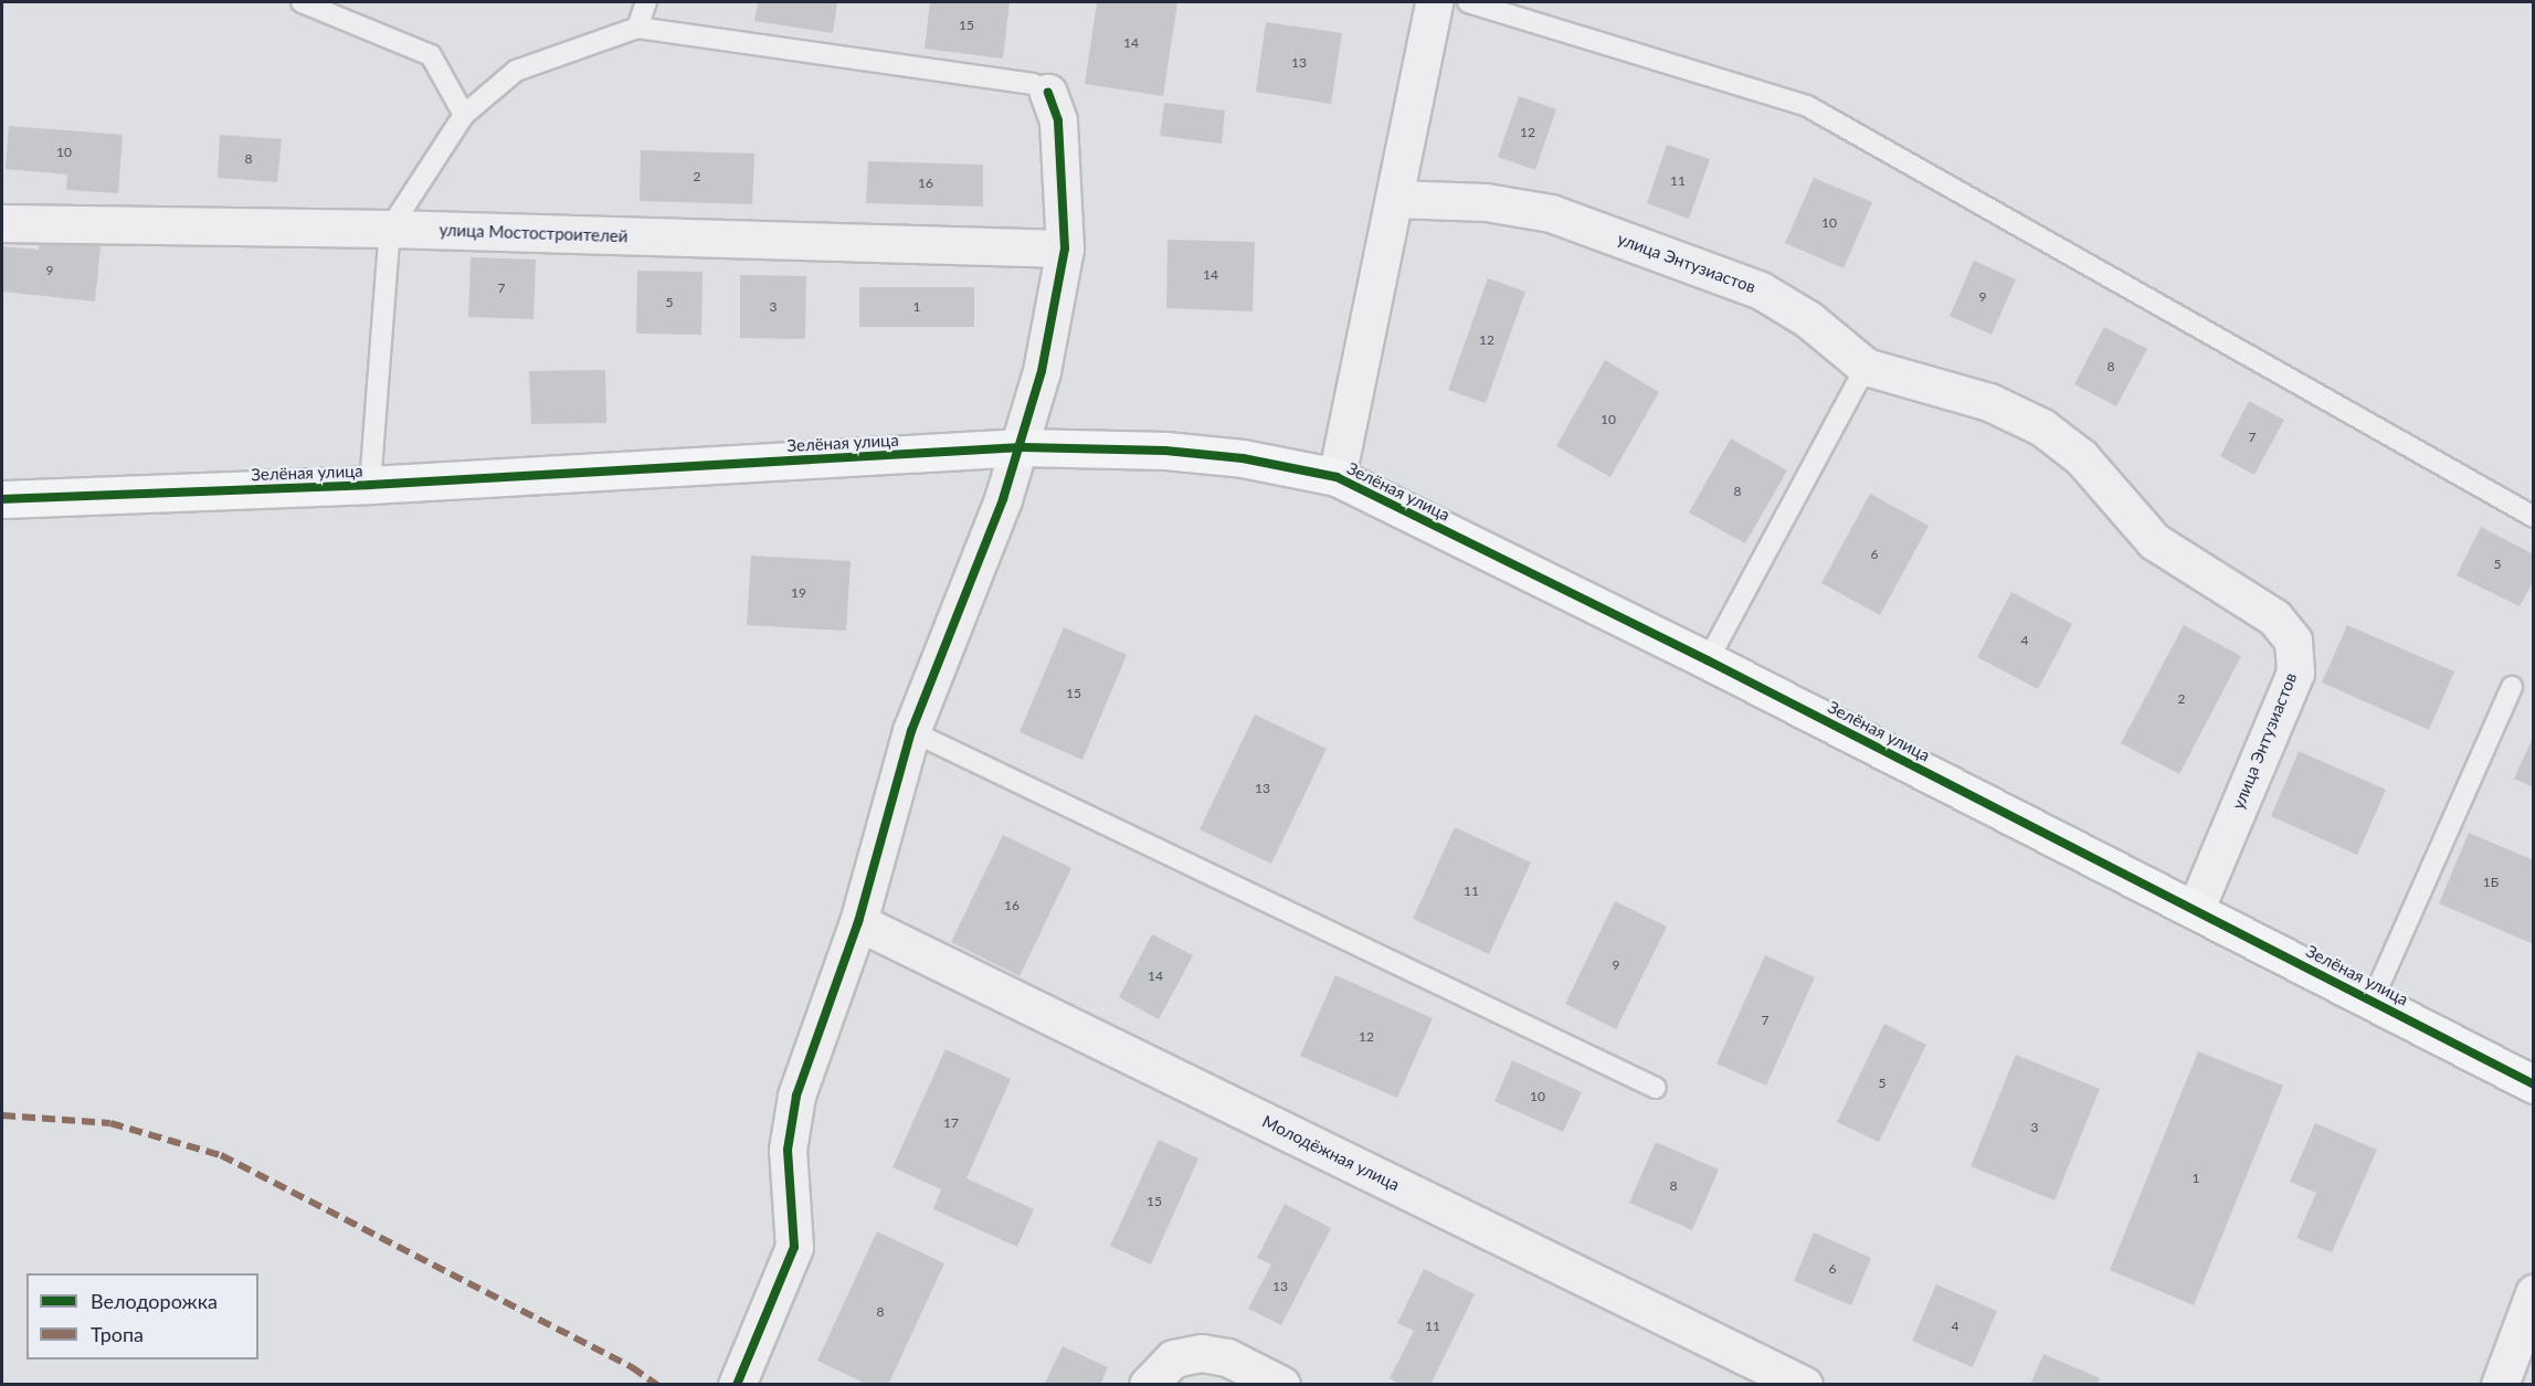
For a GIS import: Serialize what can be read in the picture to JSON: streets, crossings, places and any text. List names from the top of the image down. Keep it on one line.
{"streets":{"street":["улица Мостостроителей","улица Энтузиастов","Зелёная улица","Молодёжная улица"]},"crossings":[["улица Энтузиастов","Зелёная улица"]],"house_numbers":["15","14","13","12","10","8","2","11","16","10","9","14","7","9","5","3","1","12","8","10","7","8","6","5","19","4","15","2","13","1Б","11","16","9","14","7","12","5","10","17","3","1","8","15","6","13","8","11","4"],"legend":["Велодорожка","Тропа"]}
